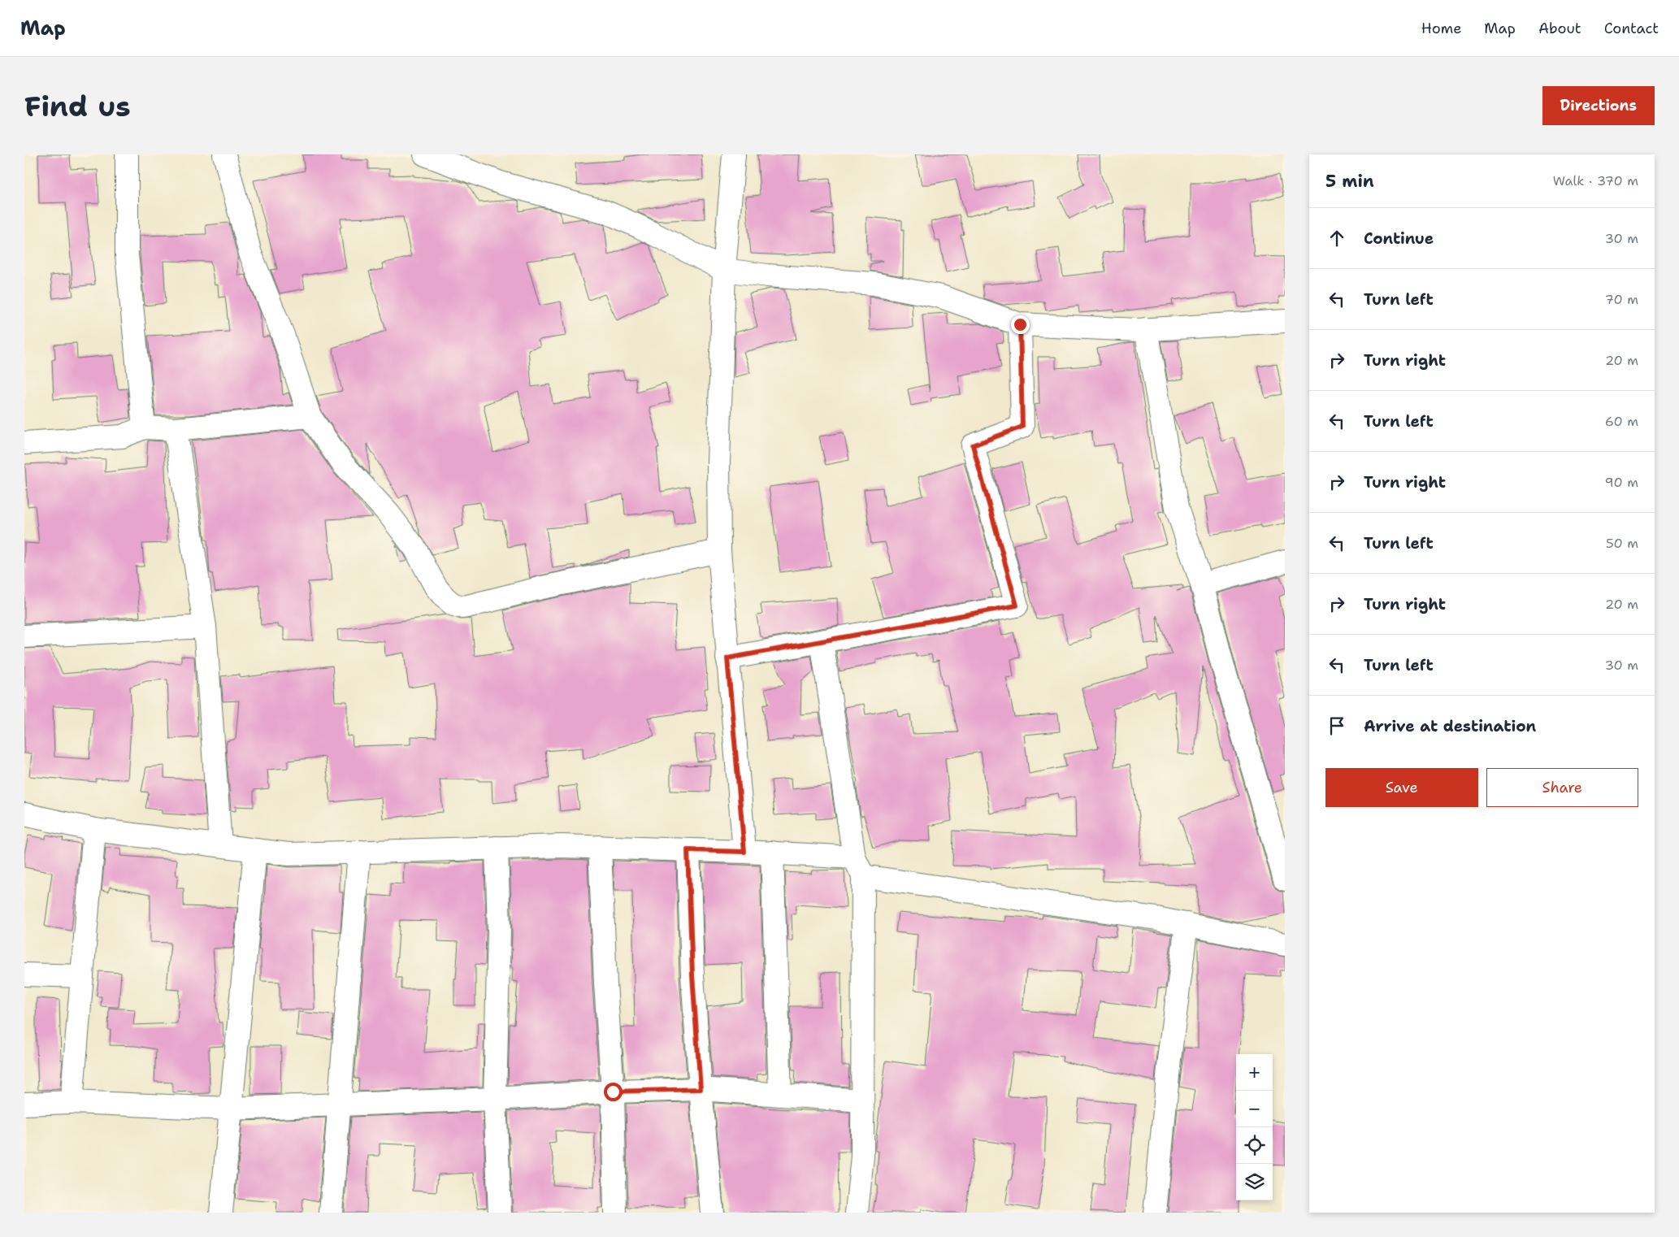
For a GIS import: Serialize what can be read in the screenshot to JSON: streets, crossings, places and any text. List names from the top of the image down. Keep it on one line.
{"page":{"header":"Map","nav":["Home","Map","About","Contact"],"buttons":["Directions",["Save","Share"]],"title":"Find us","heading":["5 min","Walk · 370 m"],"list":[["Continue","30 m"],["Turn left","70 m"],["Turn right","20 m"],["Turn left","60 m"],["Turn right","90 m"],["Turn left","50 m"],["Turn right","20 m"],["Turn left","30 m"],"Arrive at destination"],"map_buttons":["+","−"]}}
